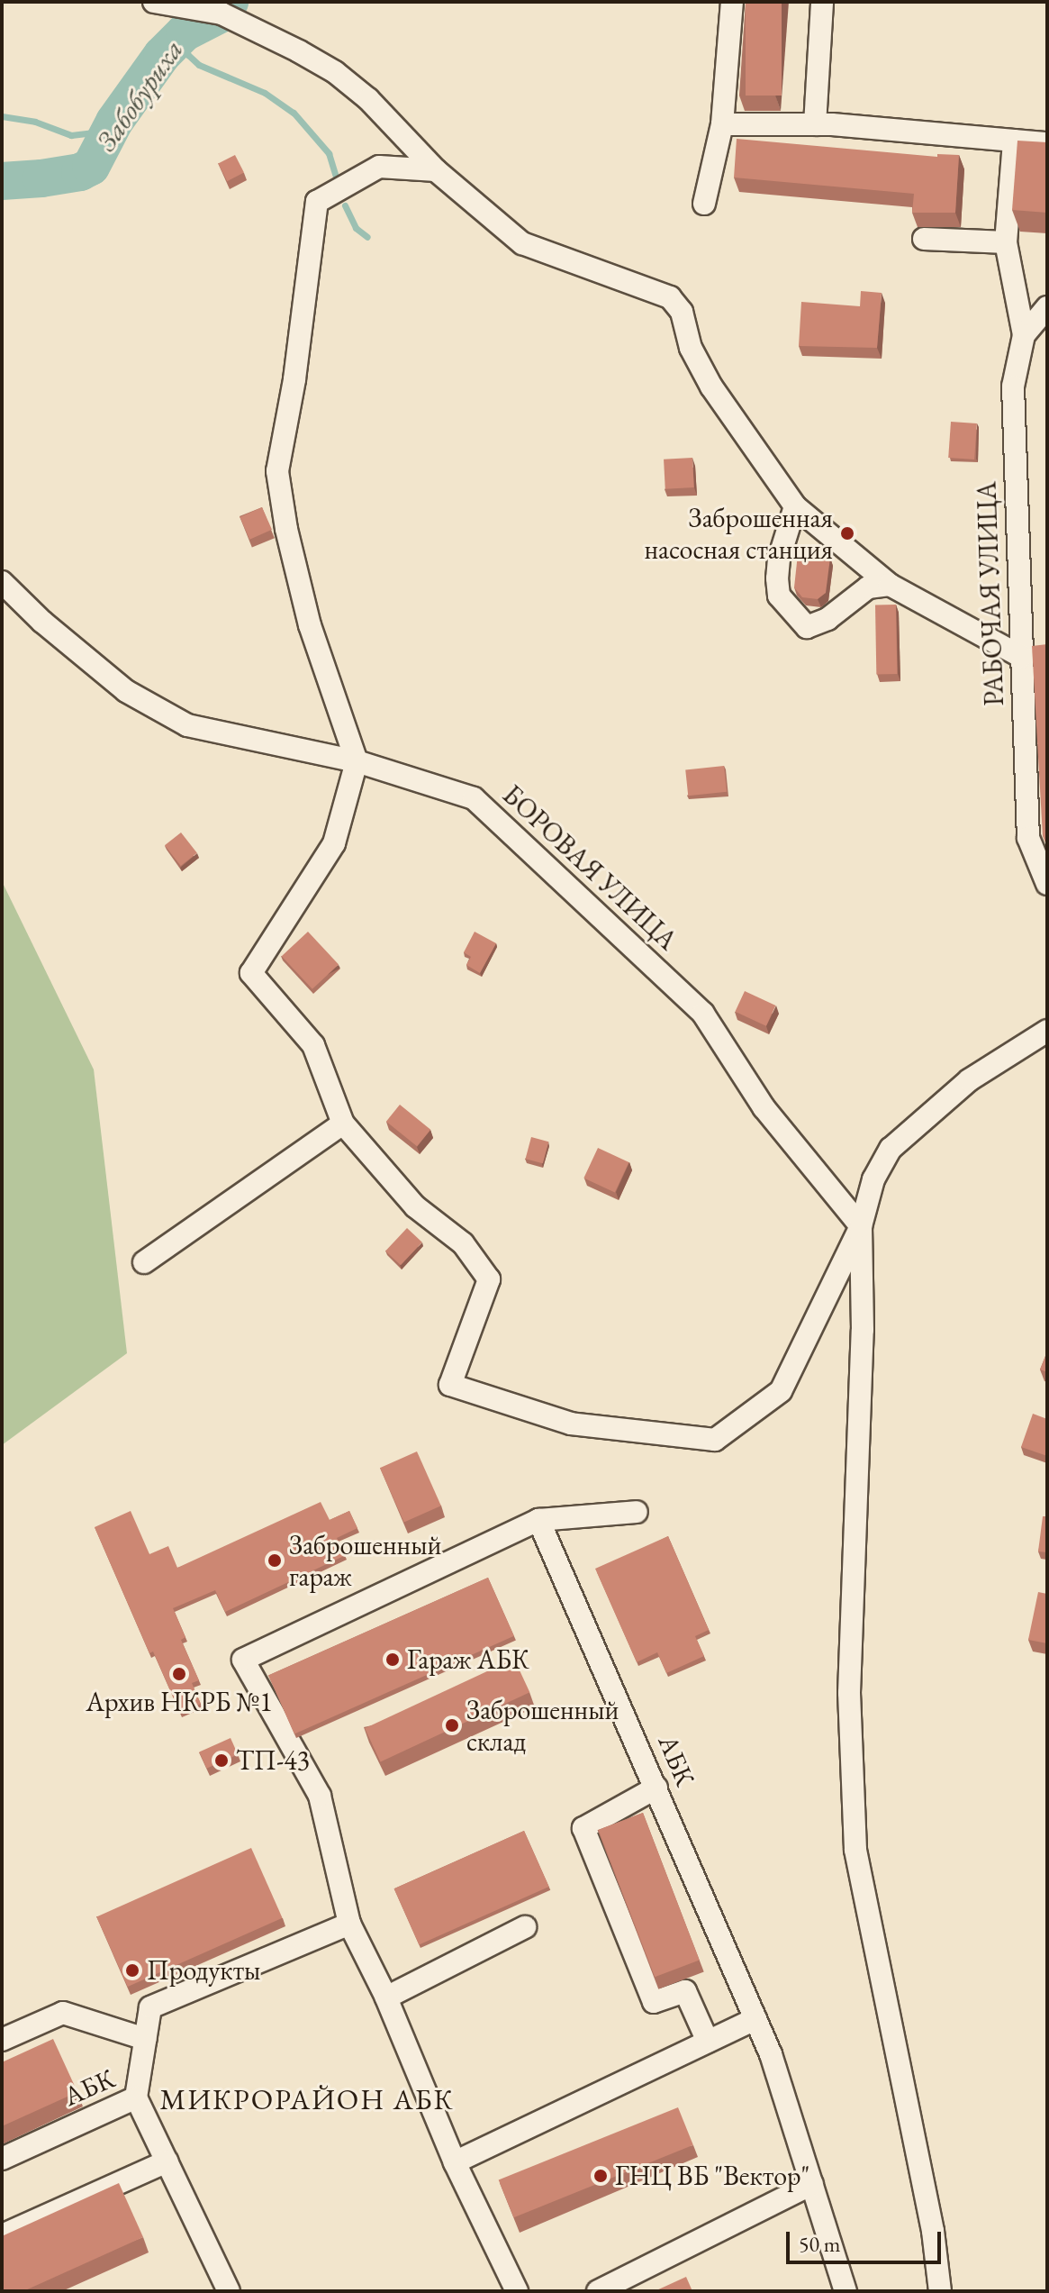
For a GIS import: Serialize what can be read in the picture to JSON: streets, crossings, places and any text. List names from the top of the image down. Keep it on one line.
{"streets":{"street":["РАБОЧАЯ УЛИЦА","БОРОВАЯ УЛИЦА","АБК"]},"districts":["МИКРОРАЙОН АБК"],"water":["Забобуриха"],"places":["Заброшенная насосная станция","Заброшенный гараж","Гараж АБК","Архив НКРБ №1","Заброшенный склад","ТП-43","Продукты","ГНЦ ВБ \"Вектор\""],"scale_bar":"50 m"}
